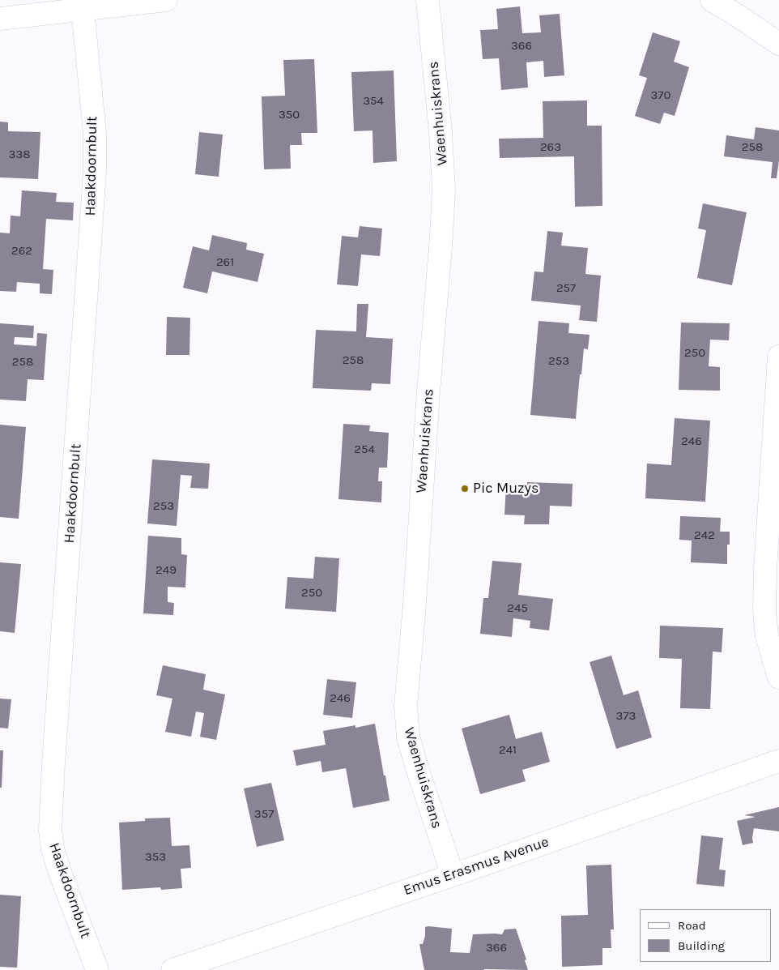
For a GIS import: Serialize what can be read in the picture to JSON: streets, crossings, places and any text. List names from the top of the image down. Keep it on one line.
{"streets":{"street":["Waenhuiskrans","Haakdoornbult","Emus Erasmus Avenue"]},"crossings":[["Waenhuiskrans","Emus Erasmus Avenue"]],"places":["Pic Muzys"],"house_numbers":["366","370","354","350","263","258","338","262","261","257","250","258","253","258","246","254","253","242","249","250","245","246","373","241","357","353","366"],"legend":["Road","Building"]}
